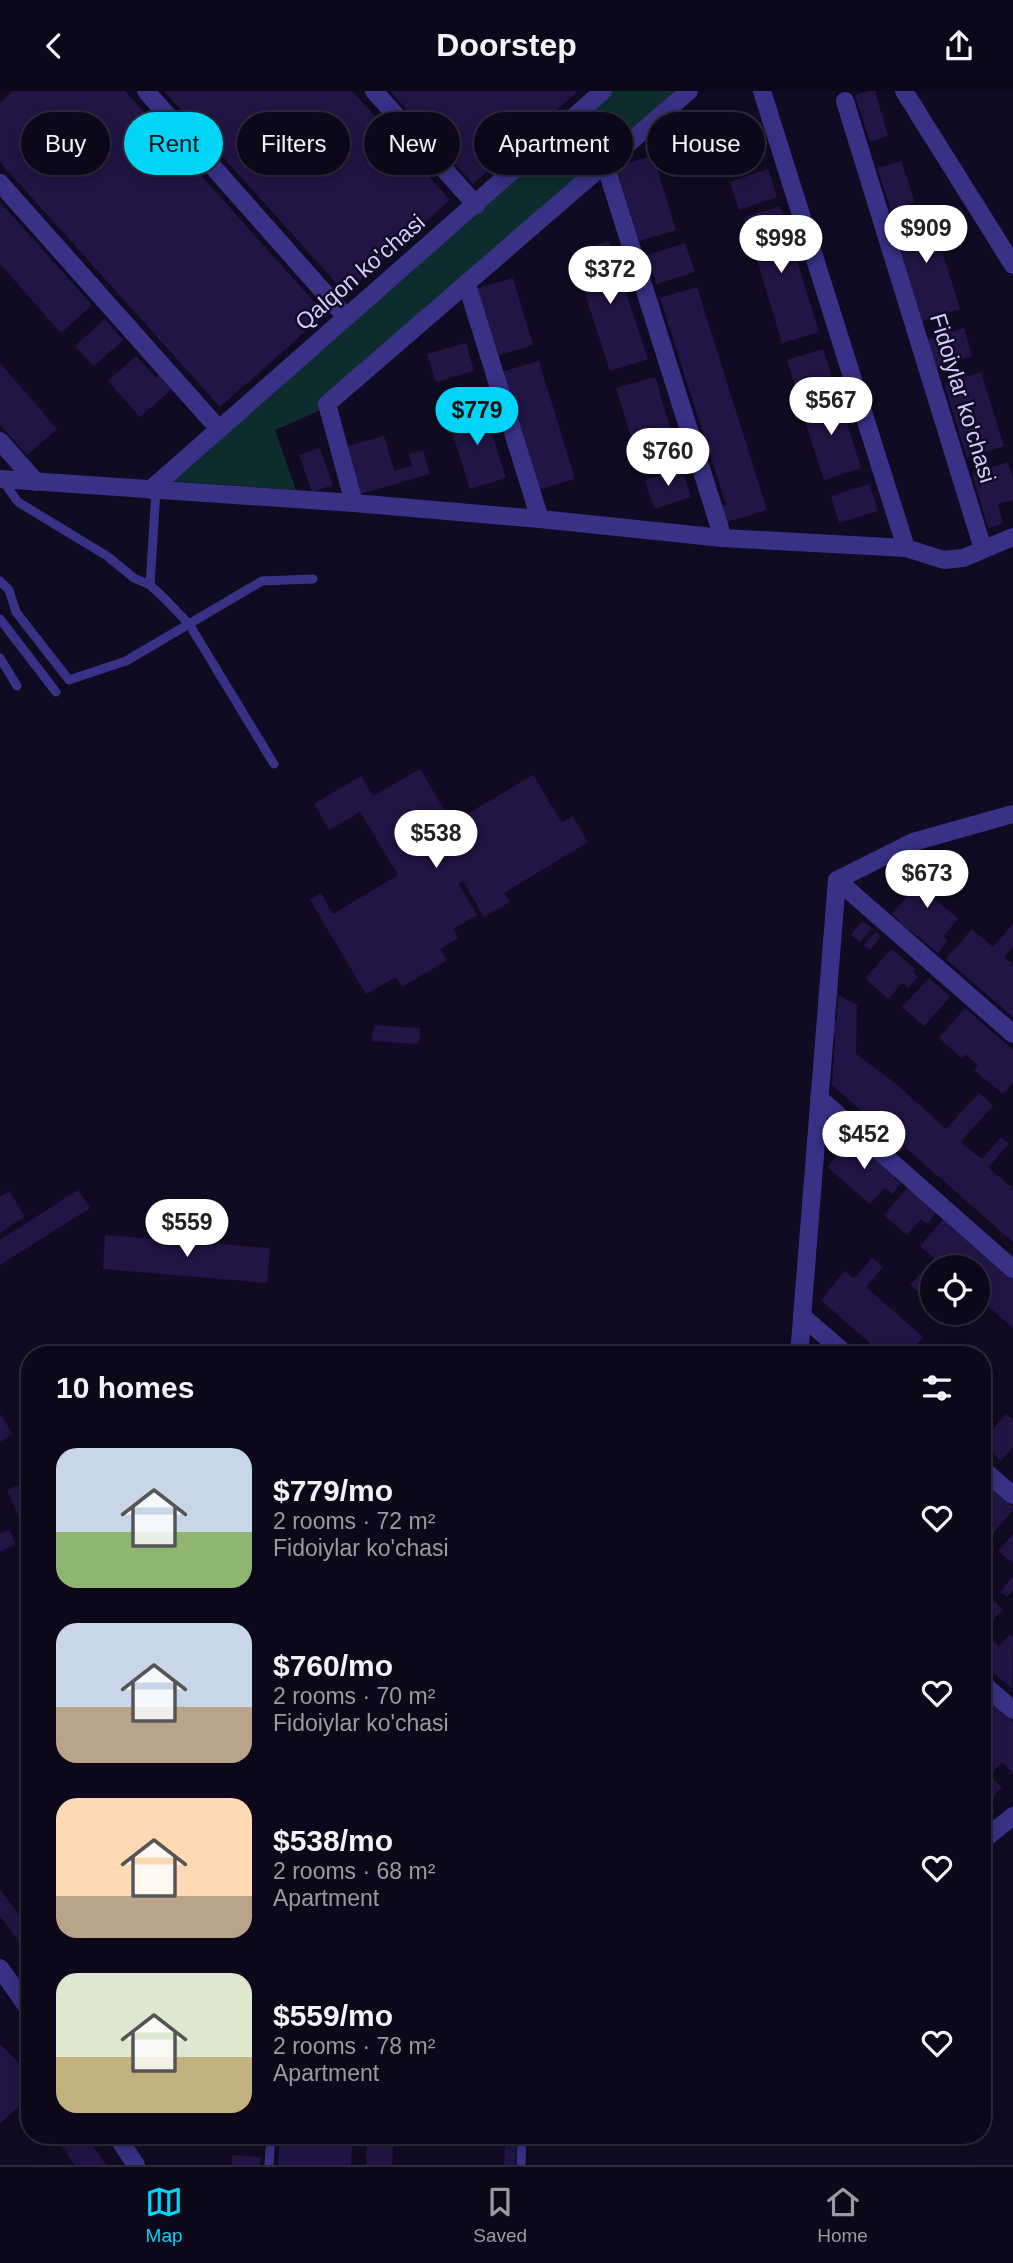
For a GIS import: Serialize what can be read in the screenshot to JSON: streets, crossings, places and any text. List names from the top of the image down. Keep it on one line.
{"streets":{"street":["Qalqon ko'chasi","Fidoiylar ko'chasi"]},"page":{"header":"Doorstep","chip":["Buy","Rent","Filters","New","Apartment","House"],"price":["$909","$998","$372","$567","$779","$760","$538","$673","$452","$559"],"heading":"10 homes","list":[{"name":"$779/mo","note":"2 rooms · 72 m² · Fidoiylar ko'chasi"},{"name":"$760/mo","note":"2 rooms · 70 m² · Fidoiylar ko'chasi"},{"name":"$538/mo","note":"2 rooms · 68 m² · Apartment"},{"name":"$559/mo","note":"2 rooms · 78 m² · Apartment"}],"tabs":["Map","Saved","Home"]}}
